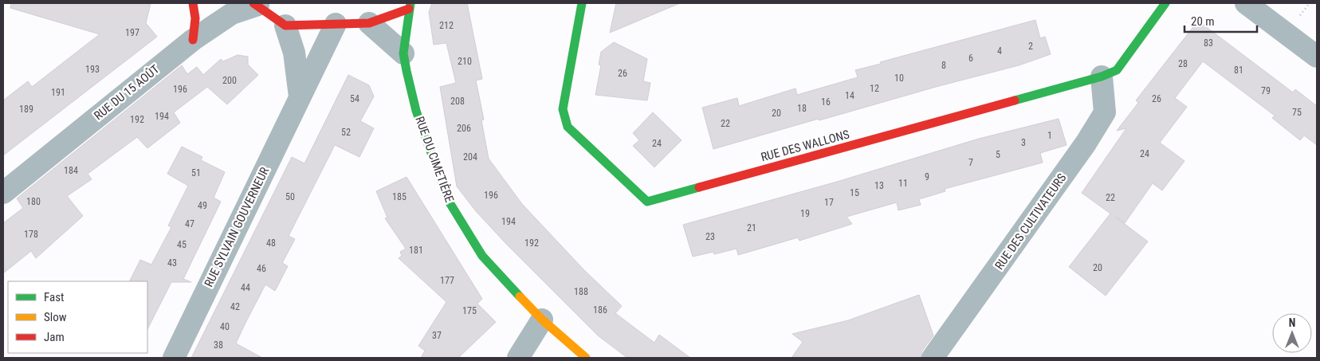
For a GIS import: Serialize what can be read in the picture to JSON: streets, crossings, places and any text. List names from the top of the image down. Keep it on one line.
{"streets":{"street":["RUE DU 15 AOÛT","RUE DES WALLONS","RUE DU CIMETIÈRE","RUE DES CULTIVATEURS","RUE SYLVAIN GOUVERNEUR"]},"crossings":[["RUE DES WALLONS","RUE DES CULTIVATEURS"]],"house_numbers":["212","197","83","2","4","6","210","28","8","193","81","26","10","200","12","196","79","191","14","54","26","208","16","18","189","75","20","194","192","22","206","52","1","3","24","24","5","204","7","184","51","9","11","13","15","196","50","185","22","180","17","49","19","194","47","21","178","23","48","192","45","181","43","20","46","177","44","188","42","186","175","40","37","38"],"legend":["Fast","Slow","Jam"],"scale_bar":"20 m","north":"top"}
